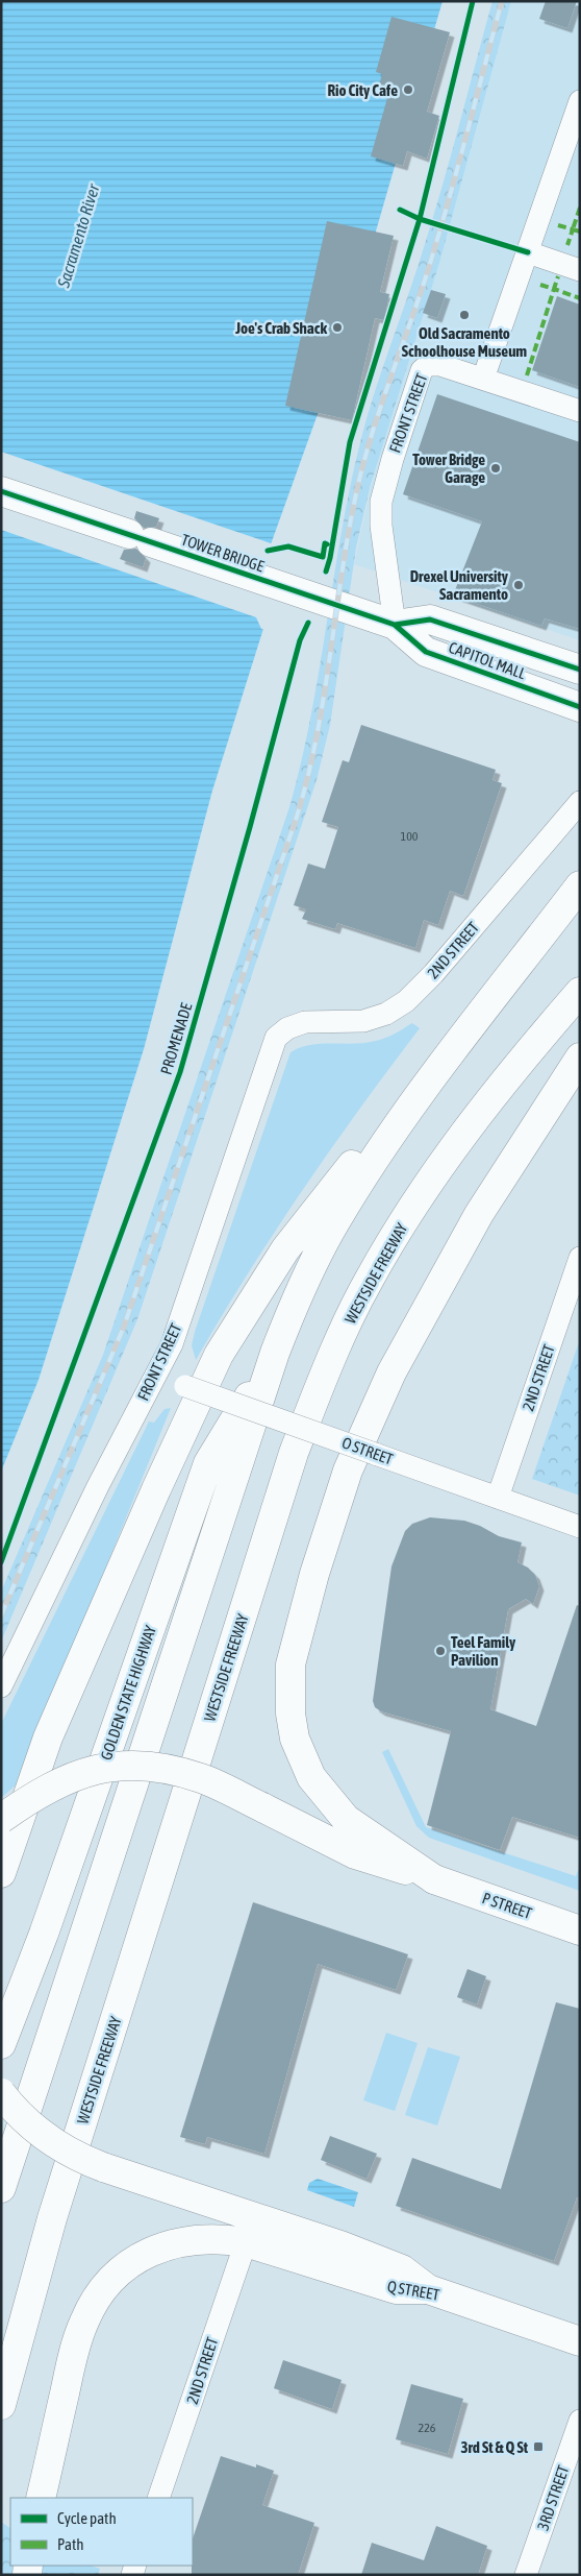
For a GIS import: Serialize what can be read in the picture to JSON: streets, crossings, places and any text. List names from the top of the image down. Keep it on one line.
{"streets":{"main road":["TOWER BRIDGE","CAPITOL MALL","WESTSIDE FREEWAY","GOLDEN STATE HIGHWAY","P STREET","Q STREET"],"street":["FRONT STREET","2ND STREET","O STREET","3RD STREET"],"cycle path":["PROMENADE"]},"crossings":[["FRONT STREET","CAPITOL MALL"],["FRONT STREET","2ND STREET"],["FRONT STREET","O STREET"],["TOWER BRIDGE","CAPITOL MALL"],["2ND STREET","O STREET"],["2ND STREET","Q STREET"]],"water":["Sacramento River"],"places":{"other":["Rio City Cafe","Old Sacramento Schoolhouse Museum","Joe's Crab Shack","Tower Bridge Garage","Drexel University Sacramento","Teel Family Pavilion"],"transit":["3rd St & Q St"]},"house_numbers":["100","226"],"legend":["Cycle path","Path"]}
